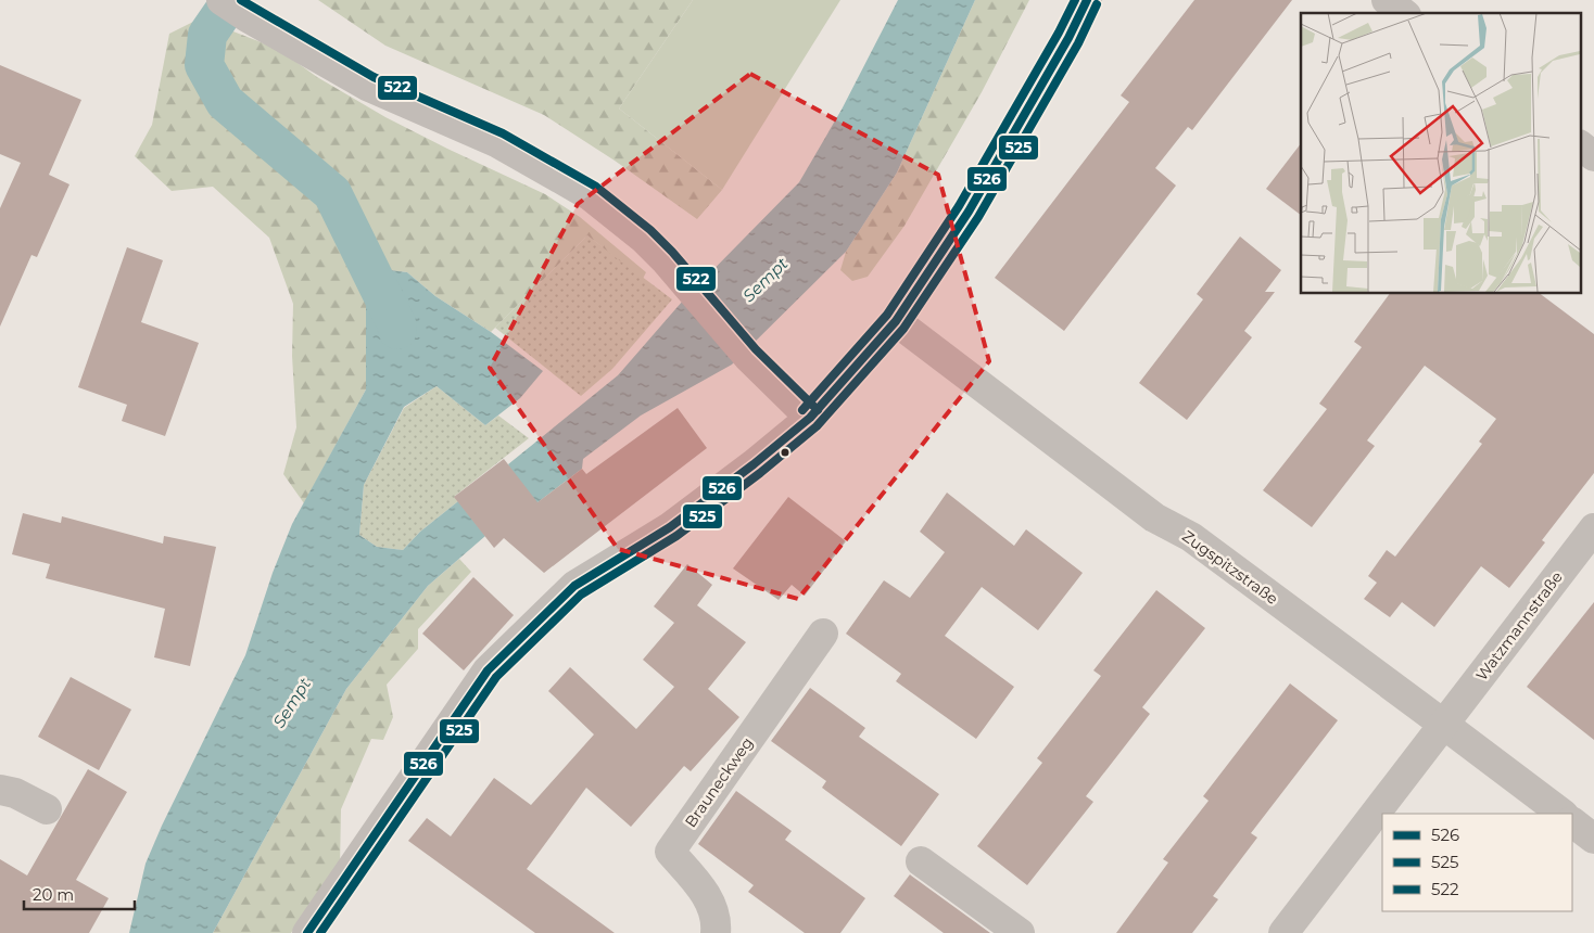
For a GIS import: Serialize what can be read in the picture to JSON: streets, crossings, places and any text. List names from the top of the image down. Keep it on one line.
{"streets":{"street":["Zugspitzstraße","Watzmannstraße","Brauneckweg"]},"crossings":[["Zugspitzstraße","Watzmannstraße"]],"water":["Sempt"],"lines":["transit line 526","transit line 522","transit line 525"],"legend":["526","525","522"],"scale_bar":"20 m"}
